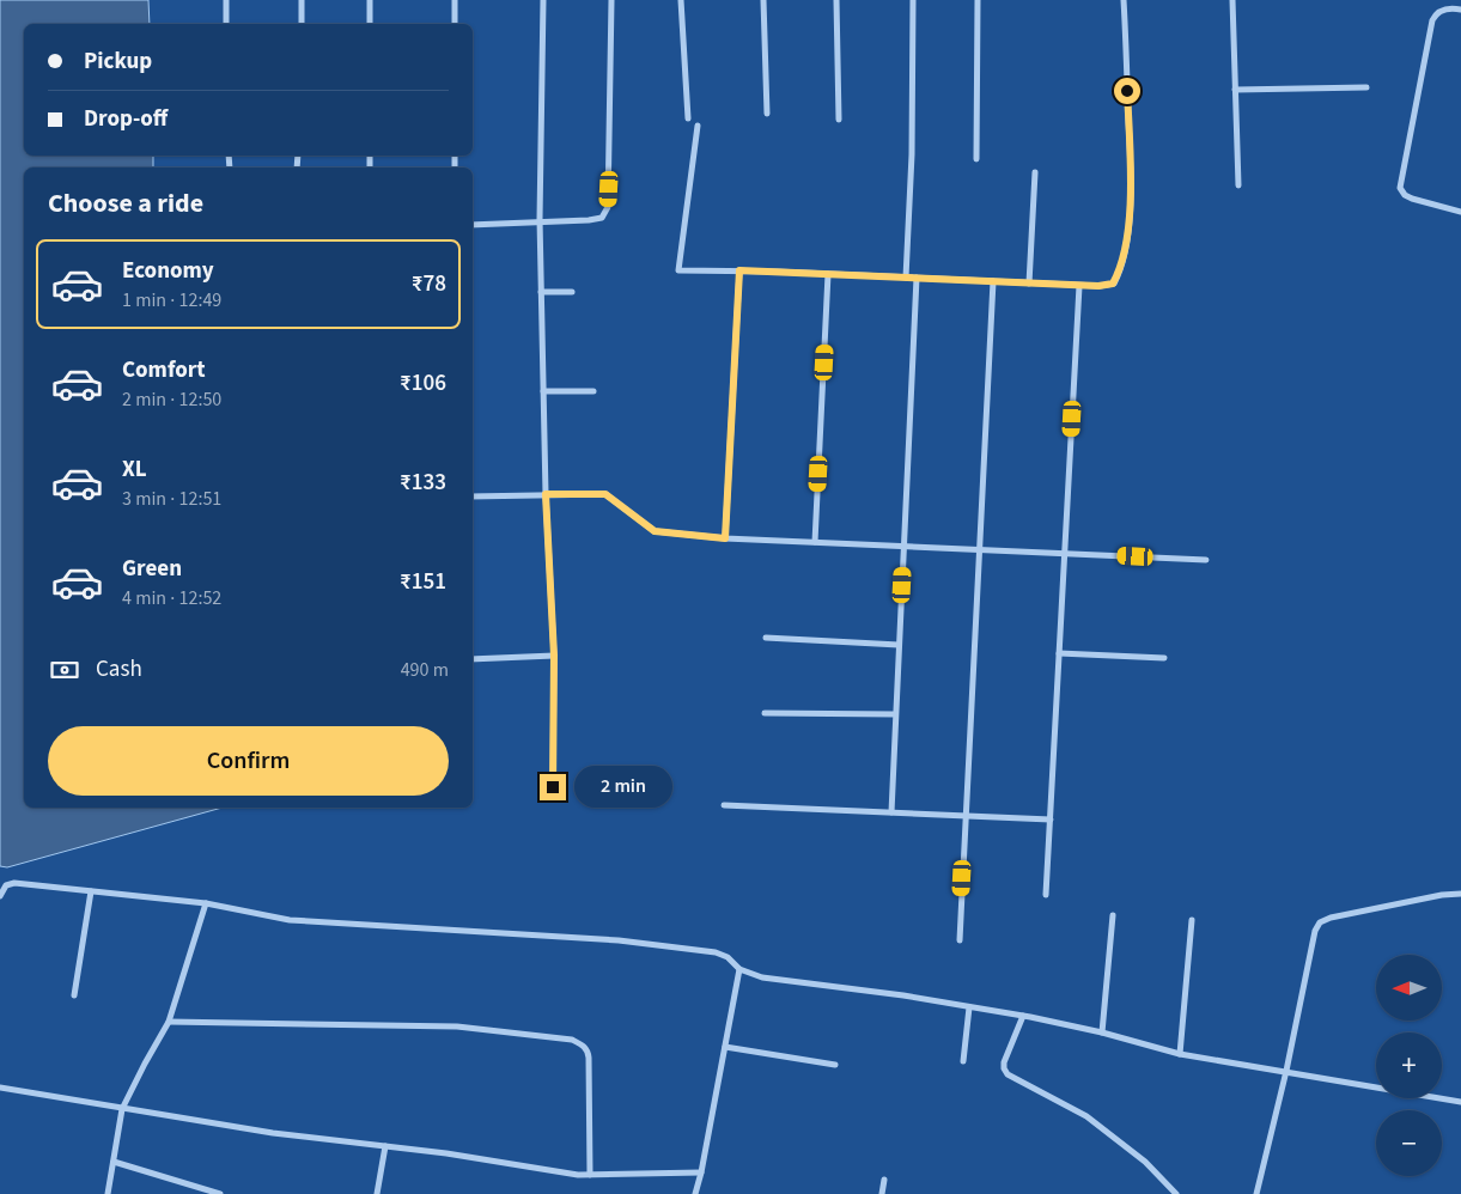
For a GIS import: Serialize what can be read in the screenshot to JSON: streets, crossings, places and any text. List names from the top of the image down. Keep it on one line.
{"north":"left","page":{"banner":["Pickup","Drop-off"],"heading":"Choose a ride","list":[{"name":"Economy","note":"1 min · 12:49","value":"₹78"},{"name":"Comfort","note":"2 min · 12:50","value":"₹106"},{"name":"XL","note":"3 min · 12:51","value":"₹133"},{"name":"Green","note":"4 min · 12:52","value":"₹151"}],"pay":["Cash","490 m"],"buttons":"Confirm","bubble":"2 min","map_buttons":["+","−"]}}
